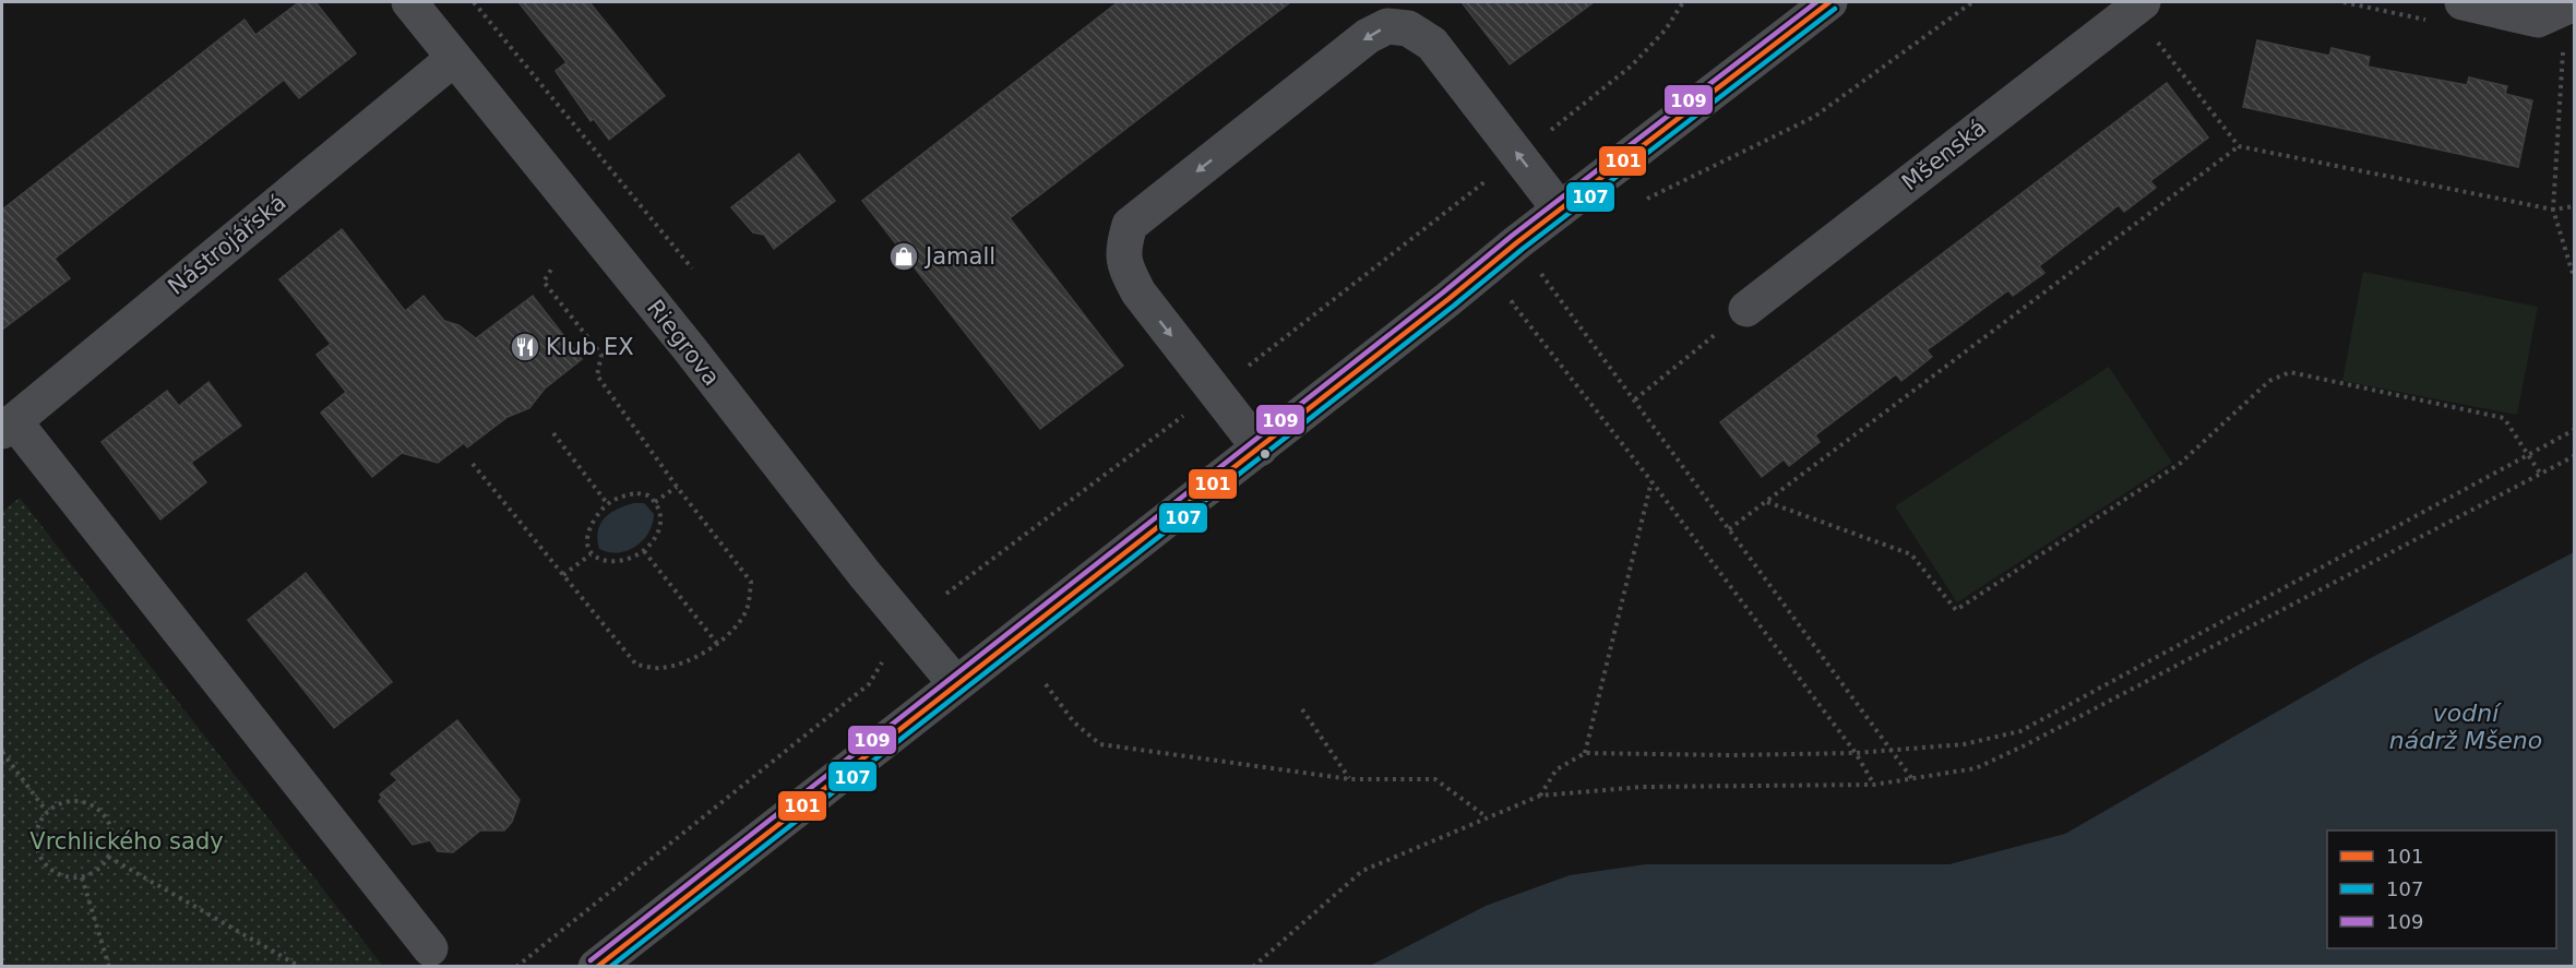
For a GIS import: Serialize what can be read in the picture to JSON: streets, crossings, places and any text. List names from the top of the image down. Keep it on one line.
{"streets":{"street":["Mšenská","Nástrojářská","Riegrova"]},"crossings":[["Nástrojářská","Riegrova"]],"water":["vodní nádrž Mšeno"],"parks":["Vrchlického sady"],"places":{"shop":["Jamall"],"restaurant":["Klub EX"]},"lines":["transit line 101","transit line 109","transit line 107"],"legend":["101","107","109"]}
